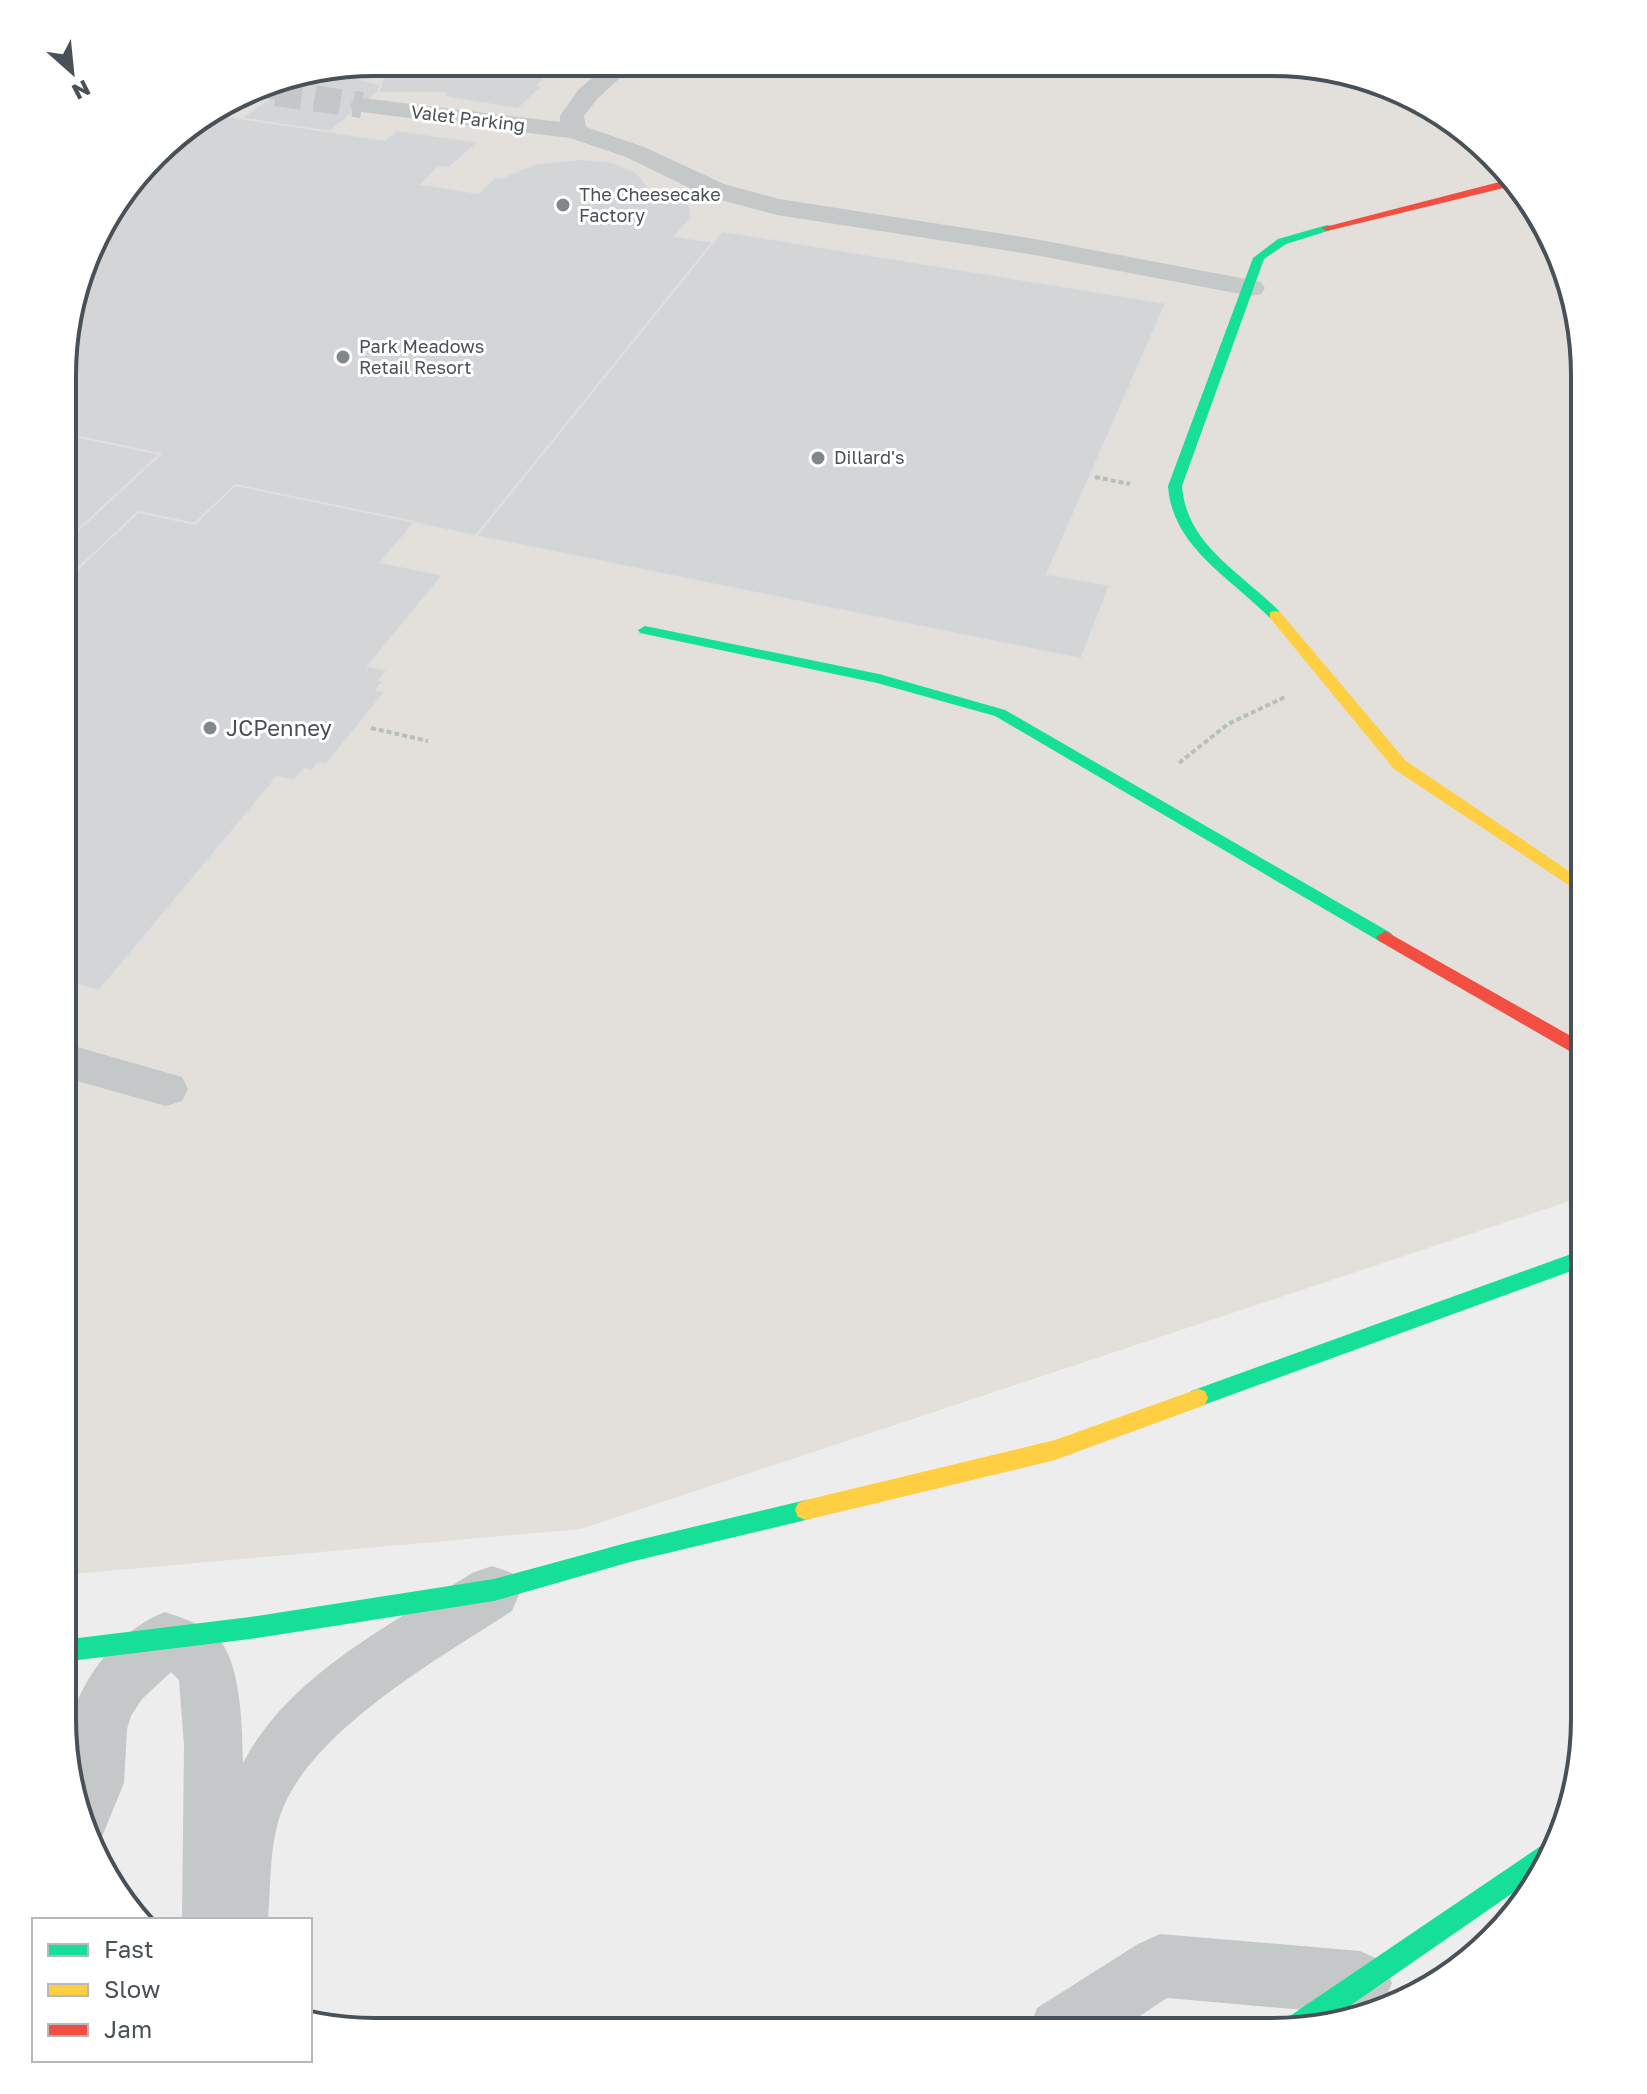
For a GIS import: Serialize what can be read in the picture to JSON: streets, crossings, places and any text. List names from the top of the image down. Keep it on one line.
{"streets":{"street":["Valet Parking"]},"places":["The Cheesecake Factory","Park Meadows Retail Resort","Dillard's","JCPenney"],"legend":["Fast","Slow","Jam"],"north":"bottom right"}
